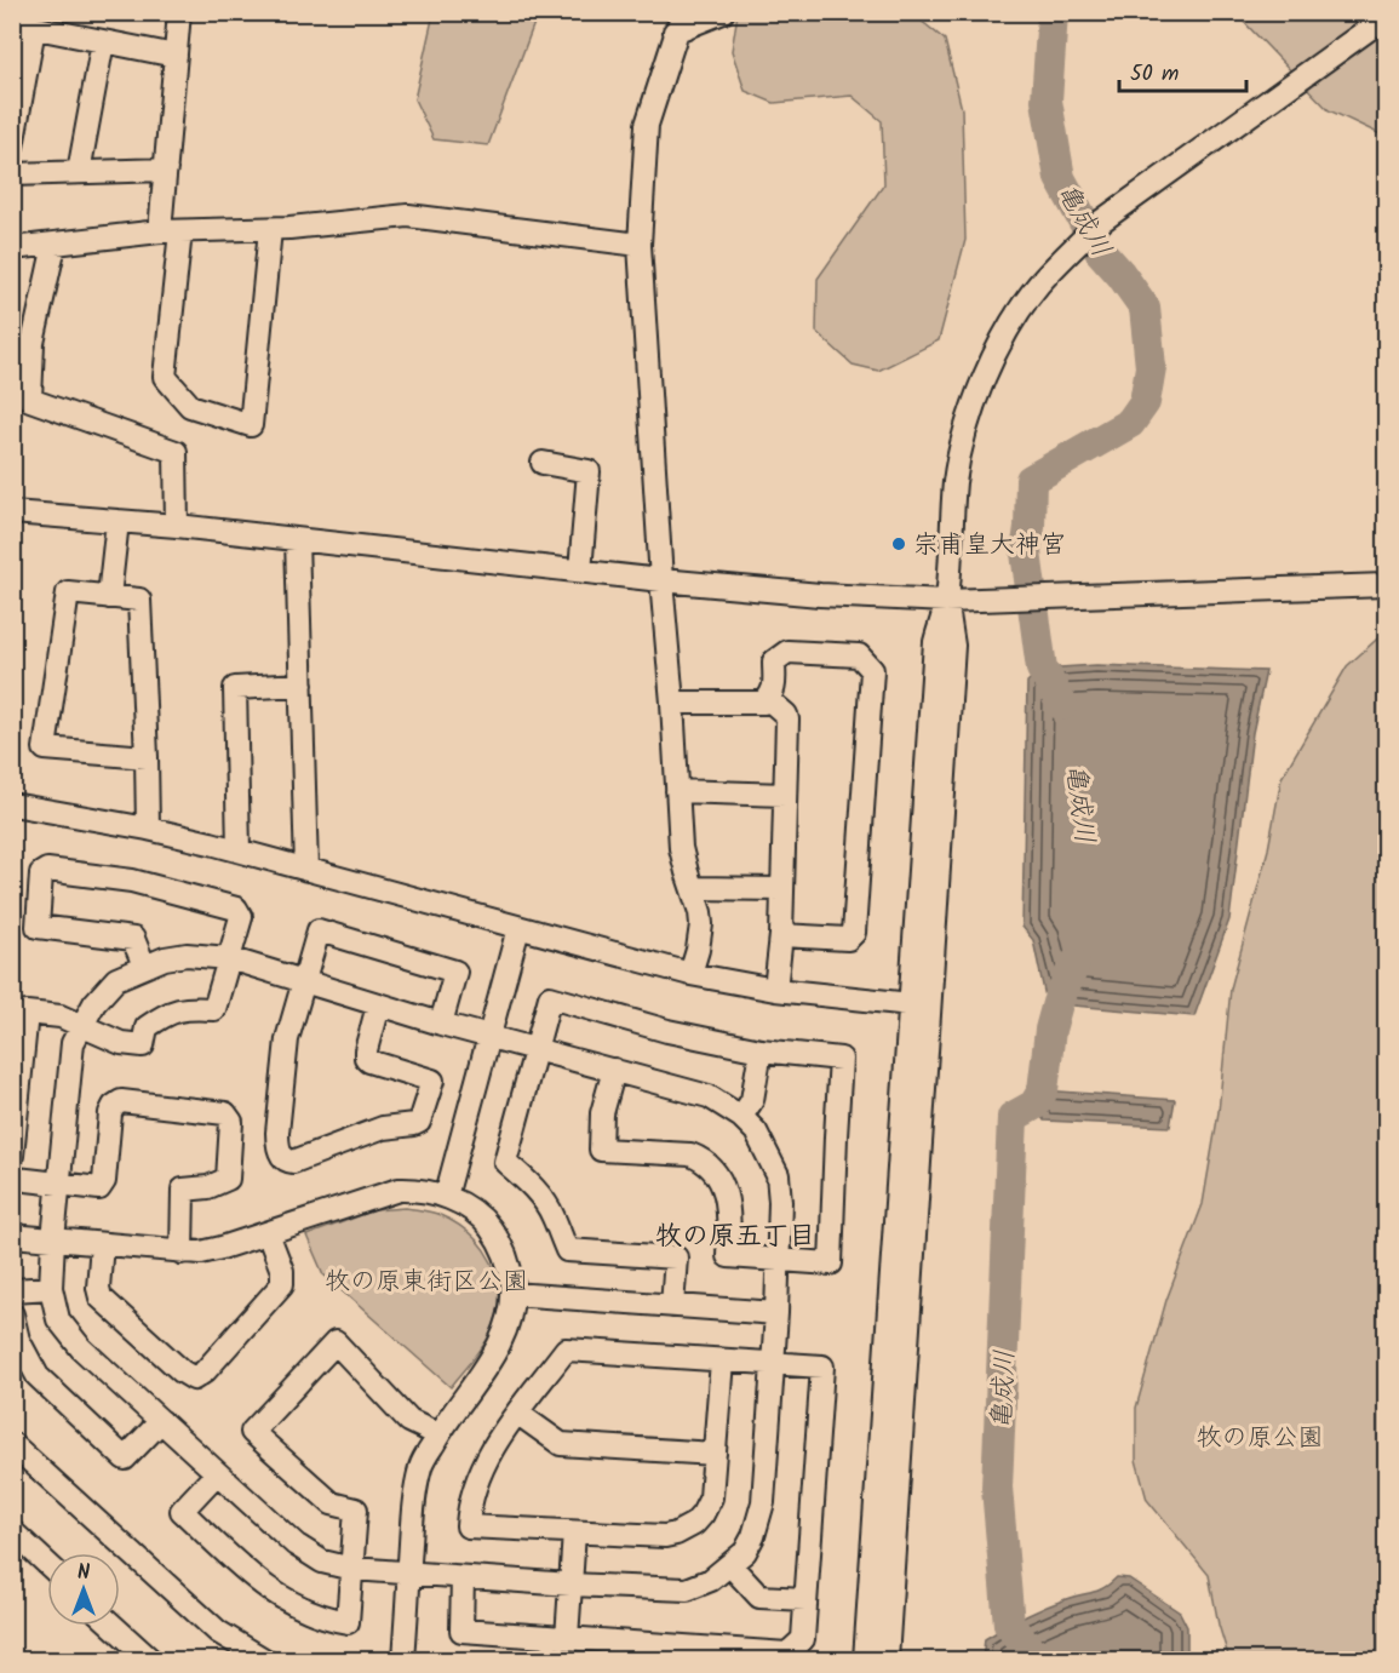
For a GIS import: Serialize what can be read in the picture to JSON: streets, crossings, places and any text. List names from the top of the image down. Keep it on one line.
{"districts":["牧の原五丁目"],"water":["亀成川"],"parks":["牧の原東街区公園","牧の原公園"],"places":["宗甫皇大神宮"],"scale_bar":"50 m","north":"top"}
